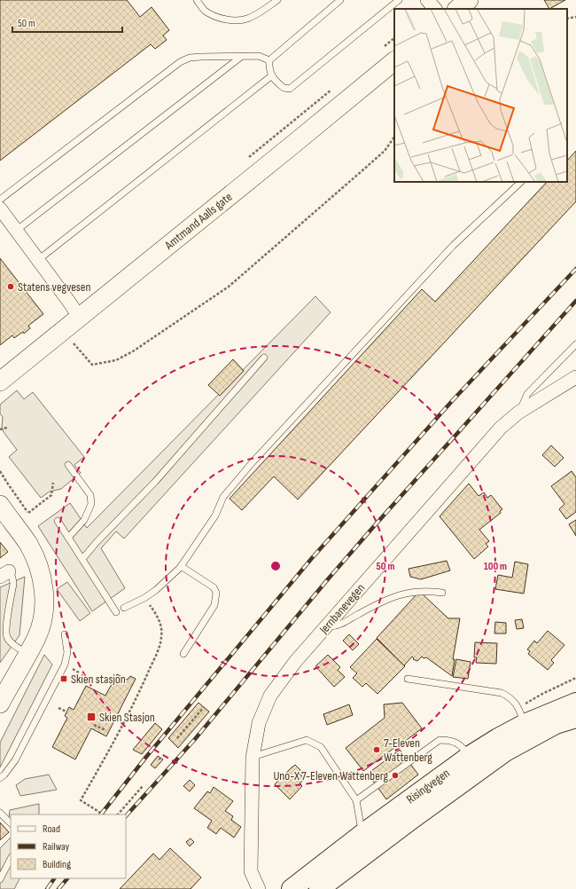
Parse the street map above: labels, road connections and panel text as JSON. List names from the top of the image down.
{
  "streets": {
    "main road": ["Amtmand Aalls gate", "Risingvegen"],
    "street": ["Jernbanevegen"]
  },
  "places": {
    "other": ["Statens vegvesen", "7-Eleven Wattenberg", "Uno-X 7-Eleven Wattenberg"],
    "transit": ["Skien stasjon", "Skien Stasjon"]
  },
  "legend": ["Road", "Railway", "Building"],
  "scale_bar": "50 m",
  "rings": ["50 m", "100 m"]
}
